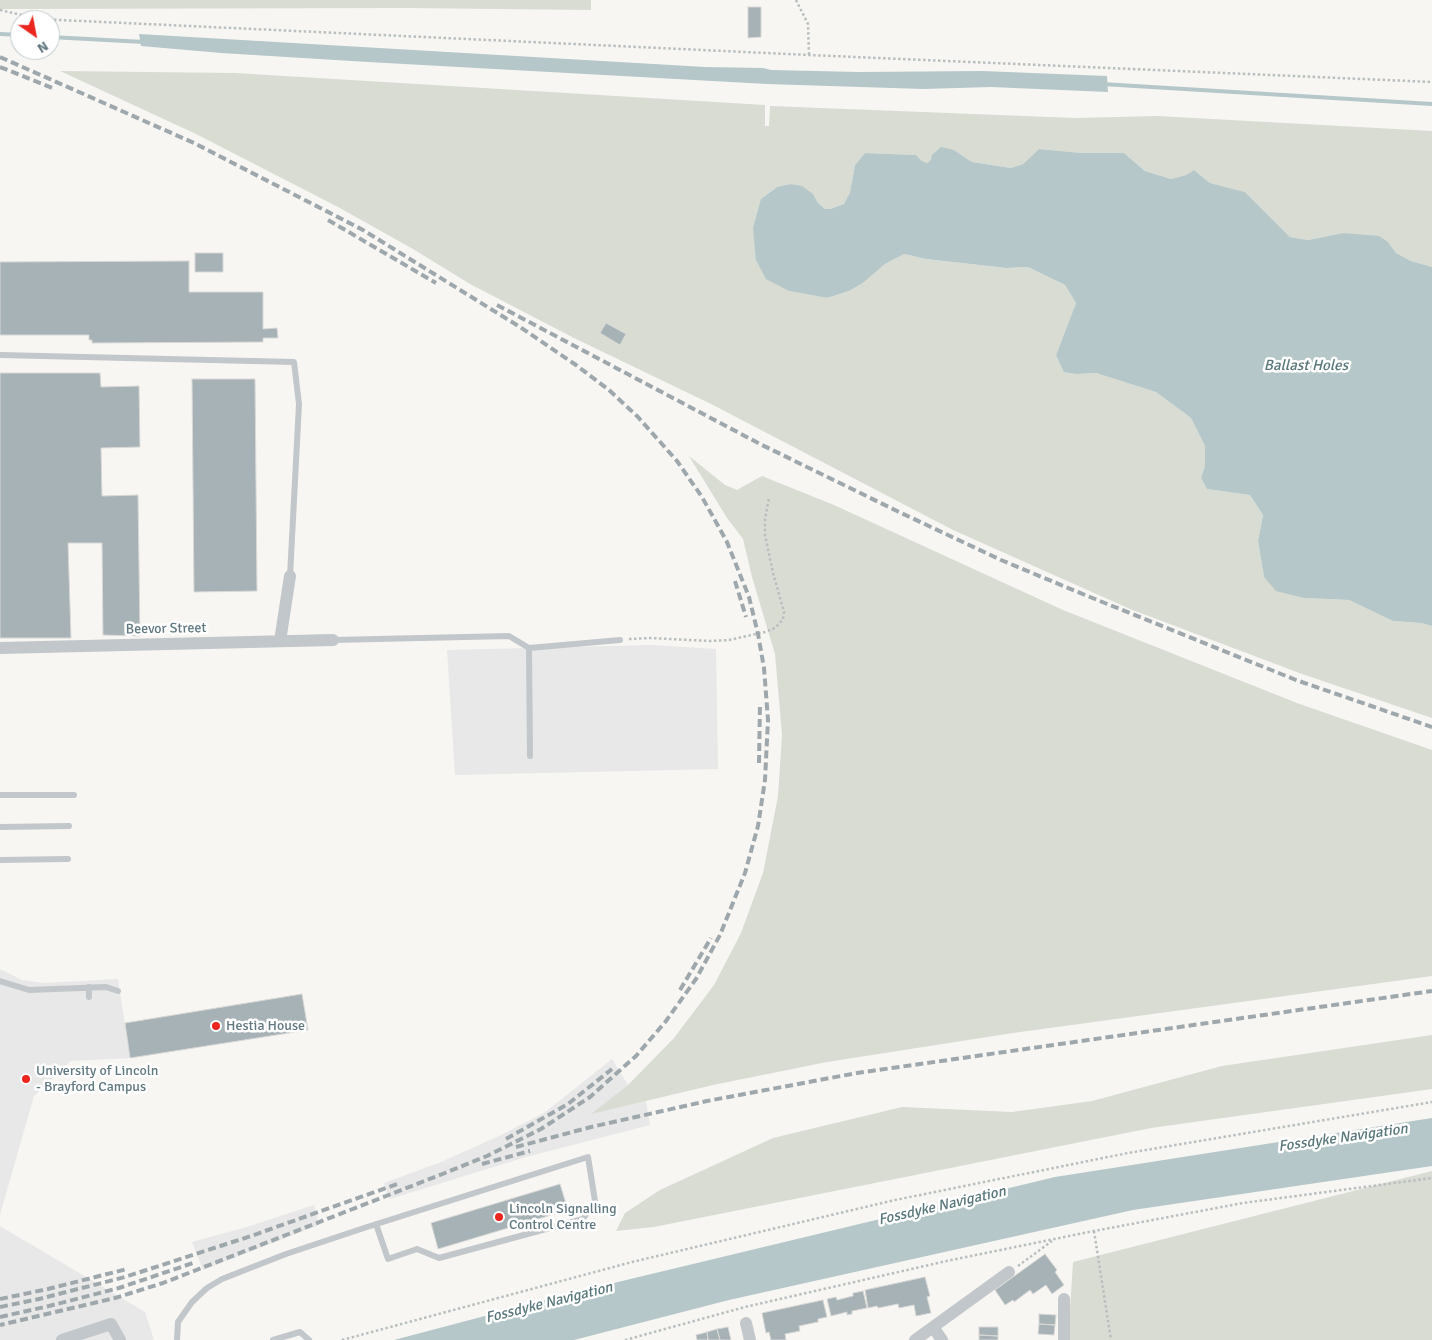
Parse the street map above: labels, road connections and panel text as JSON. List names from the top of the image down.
{
  "streets": {
    "street": ["Beevor Street"]
  },
  "water": ["Ballast Holes", "Fossdyke Navigation"],
  "places": ["Hestia House", "University of Lincoln - Brayford Campus", "Lincoln Signalling Control Centre"],
  "north": "bottom right"
}
